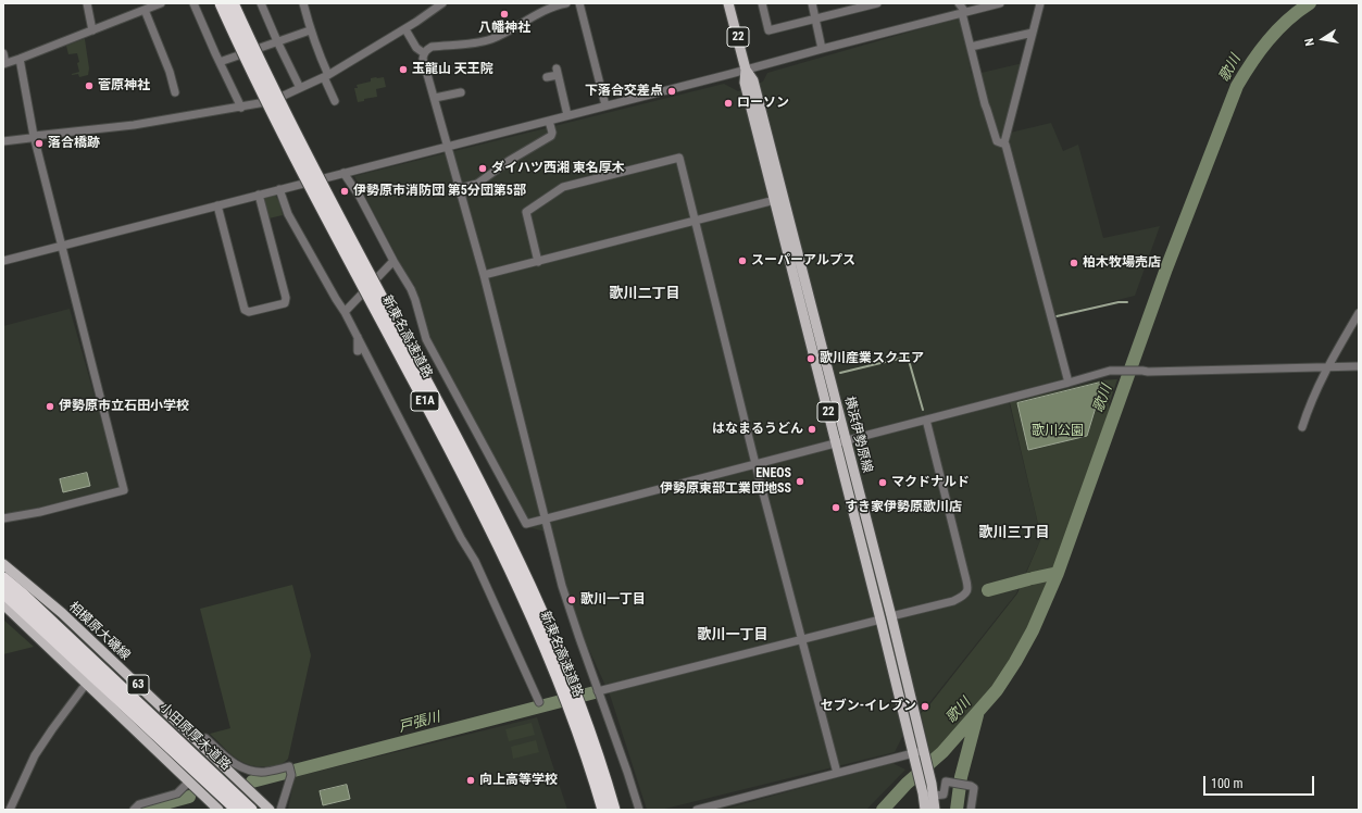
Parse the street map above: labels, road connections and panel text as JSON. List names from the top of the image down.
{
  "streets": {
    "highway": ["新東名高速道路", "E1A", "小田原厚木道路"],
    "main road": [
      "22",
      "横浜伊勢原線",
      "相模原大磯線",
      "63"
    ]
  },
  "districts": ["歌川二丁目", "歌川三丁目", "歌川一丁目"],
  "water": ["歌川", "戸張川"],
  "parks": ["歌川公園"],
  "places": [
    "八幡神社",
    "玉龍山 天王院",
    "菅原神社",
    "下落合交差点",
    "ローソン",
    "落合橋跡",
    "ダイハツ西湘 東名厚木",
    "伊勢原市消防団 第5分団第5部",
    "スーパーアルプス",
    "柏木牧場売店",
    "歌川産業スクエア",
    "伊勢原市立石田小学校",
    "はなまるうどん",
    "ENEOS 伊勢原東部工業団地SS",
    "マクドナルド",
    "すき家伊勢原歌川店",
    "歌川一丁目",
    "セブン-イレブン",
    "向上高等学校"
  ],
  "scale_bar": "100 m",
  "north": "left"
}
